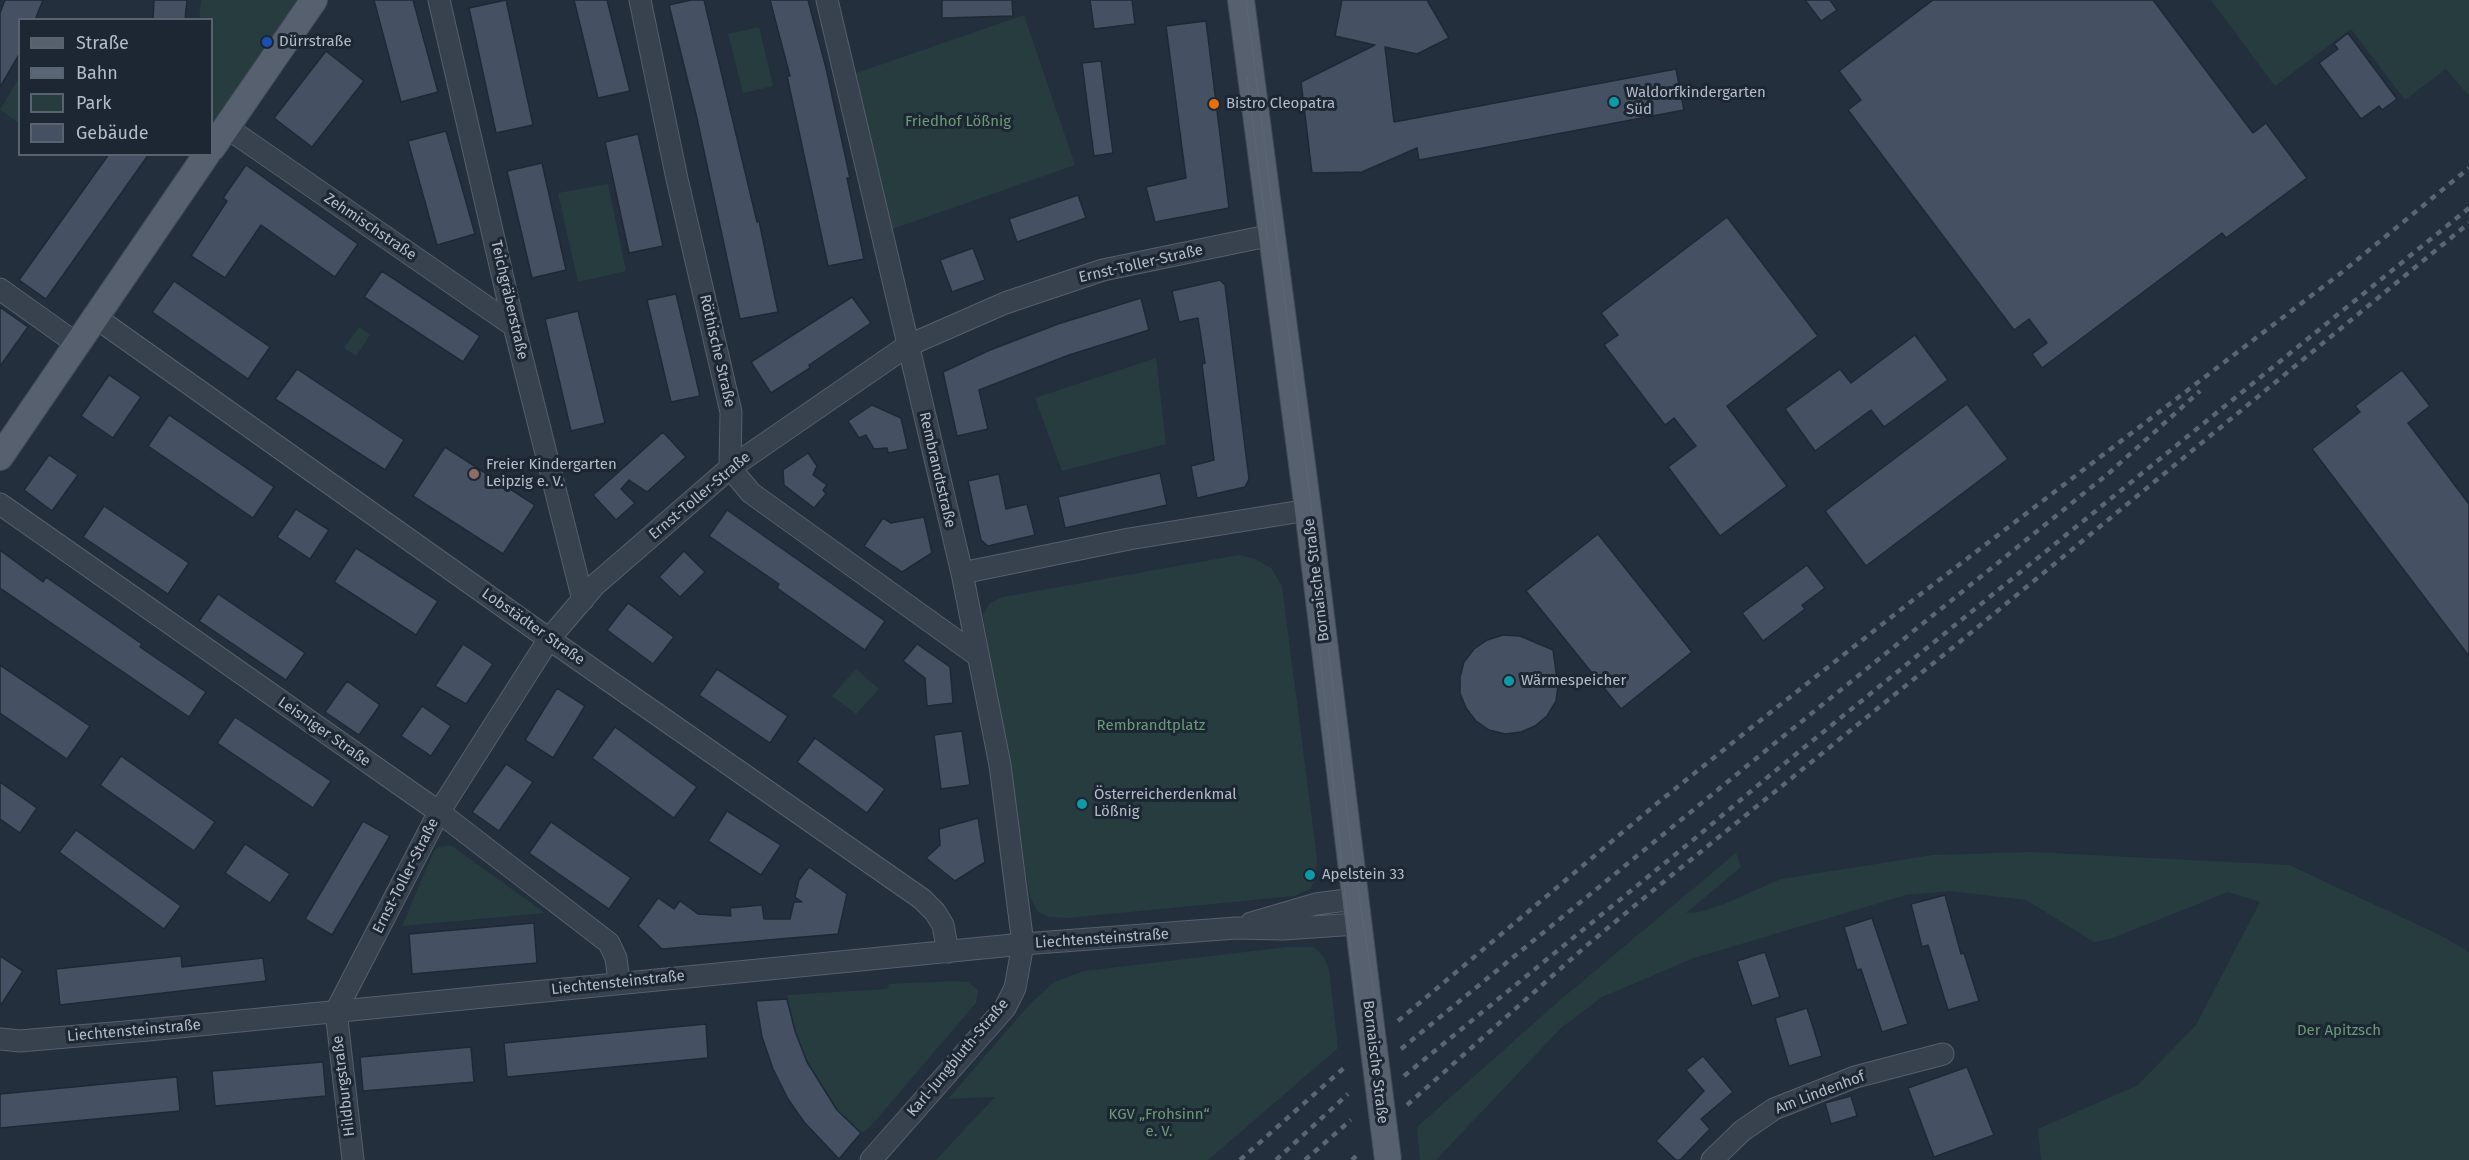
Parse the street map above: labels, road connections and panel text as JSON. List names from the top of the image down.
{
  "streets": {
    "main road": ["Bornaische Straße"],
    "street": [
      "Zehmischstraße",
      "Ernst-Toller-Straße",
      "Teichgräberstraße",
      "Röthische Straße",
      "Rembrandtstraße",
      "Lobstädter Straße",
      "Leisniger Straße",
      "Liechtensteinstraße",
      "Karl-Jungbluth-Straße",
      "Hildburgstraße",
      "Am Lindenhof"
    ]
  },
  "crossings": [
    ["Zehmischstraße", "Teichgräberstraße"],
    ["Ernst-Toller-Straße", "Teichgräberstraße"],
    ["Ernst-Toller-Straße", "Röthische Straße"],
    ["Ernst-Toller-Straße", "Rembrandtstraße"],
    ["Ernst-Toller-Straße", "Bornaische Straße"],
    ["Ernst-Toller-Straße", "Lobstädter Straße"],
    ["Ernst-Toller-Straße", "Leisniger Straße"],
    ["Ernst-Toller-Straße", "Liechtensteinstraße"],
    ["Ernst-Toller-Straße", "Hildburgstraße"],
    ["Rembrandtstraße", "Liechtensteinstraße"],
    ["Rembrandtstraße", "Karl-Jungbluth-Straße"],
    ["Bornaische Straße", "Liechtensteinstraße"],
    ["Lobstädter Straße", "Liechtensteinstraße"],
    ["Leisniger Straße", "Liechtensteinstraße"],
    ["Liechtensteinstraße", "Karl-Jungbluth-Straße"],
    ["Liechtensteinstraße", "Hildburgstraße"]
  ],
  "parks": [
    "Friedhof Lößnig",
    "Rembrandtplatz",
    "Der Apitzsch",
    "KGV „Frohsinn“ e. V."
  ],
  "places": [
    "Dürrstraße",
    "Waldorfkindergarten Süd",
    "Bistro Cleopatra",
    "Freier Kindergarten Leipzig e. V.",
    "Wärmespeicher",
    "Österreicherdenkmal Lößnig",
    "Apelstein 33"
  ],
  "legend": [
    "Straße",
    "Bahn",
    "Park",
    "Gebäude"
  ]
}
